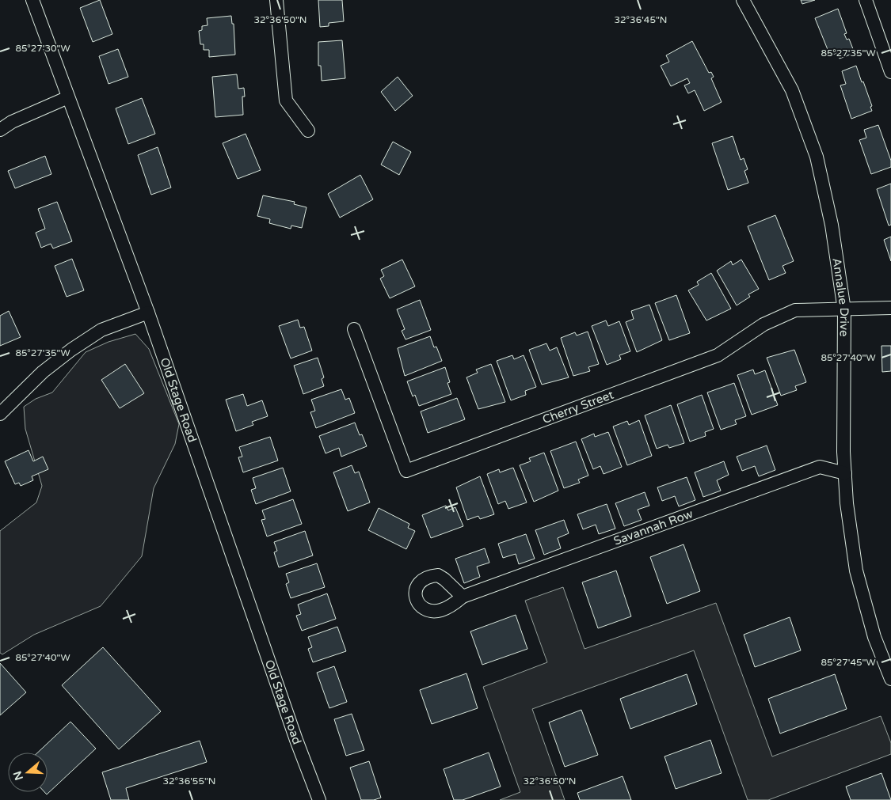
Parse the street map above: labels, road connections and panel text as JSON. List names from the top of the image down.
{
  "streets": {
    "street": [
      "Annalue Drive",
      "Old Stage Road",
      "Cherry Street",
      "Savannah Row"
    ]
  },
  "crossings": [
    ["Annalue Drive", "Cherry Street"],
    ["Annalue Drive", "Savannah Row"]
  ],
  "north": "left",
  "coordinates": [
    "32°36'50\"N",
    "32°36'45\"N",
    "85°27'30\"W",
    "85°27'35\"W",
    "85°27'40\"W",
    "85°27'45\"W",
    "32°36'55\"N"
  ]
}
